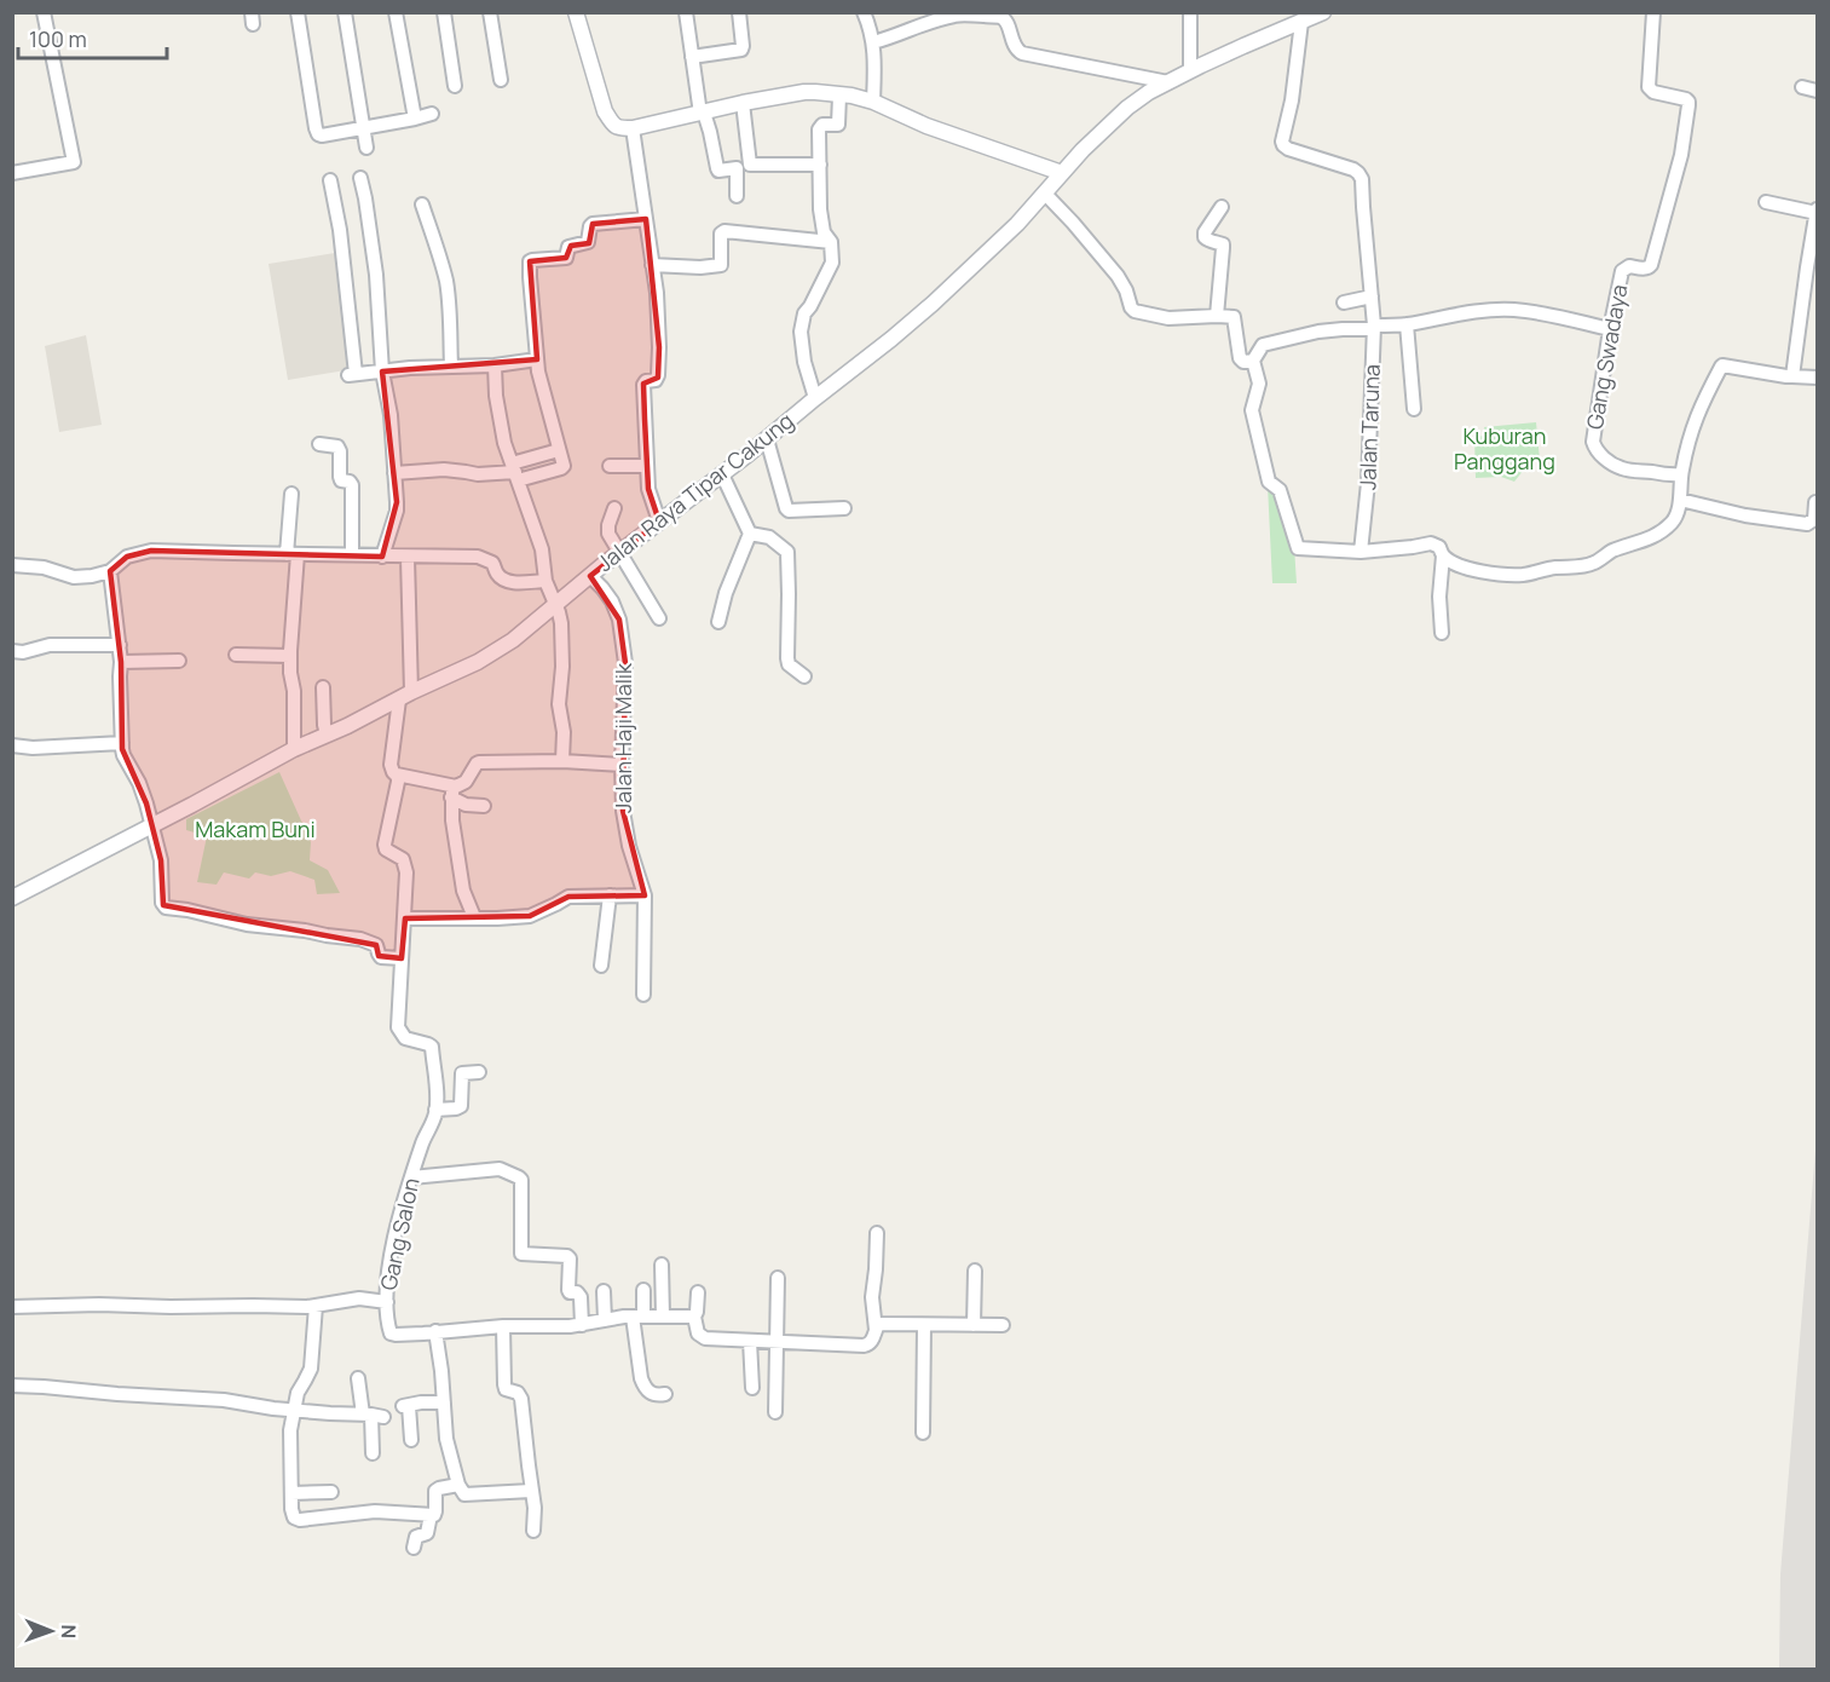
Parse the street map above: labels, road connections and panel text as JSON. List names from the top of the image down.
{
  "streets": {
    "street": [
      "Gang Swadaya",
      "Jalan Taruna",
      "Jalan Raya Tipar Cakung",
      "Jalan Haji Malik",
      "Gang Salon"
    ]
  },
  "crossings": [
    ["Jalan Taruna", "Jalan Raya Tipar Cakung"],
    ["Jalan Raya Tipar Cakung", "Jalan Haji Malik"],
    ["Jalan Raya Tipar Cakung", "Gang Salon"]
  ],
  "parks": ["Kuburan Panggang", "Makam Buni"],
  "scale_bar": "100 m",
  "north": "right"
}
